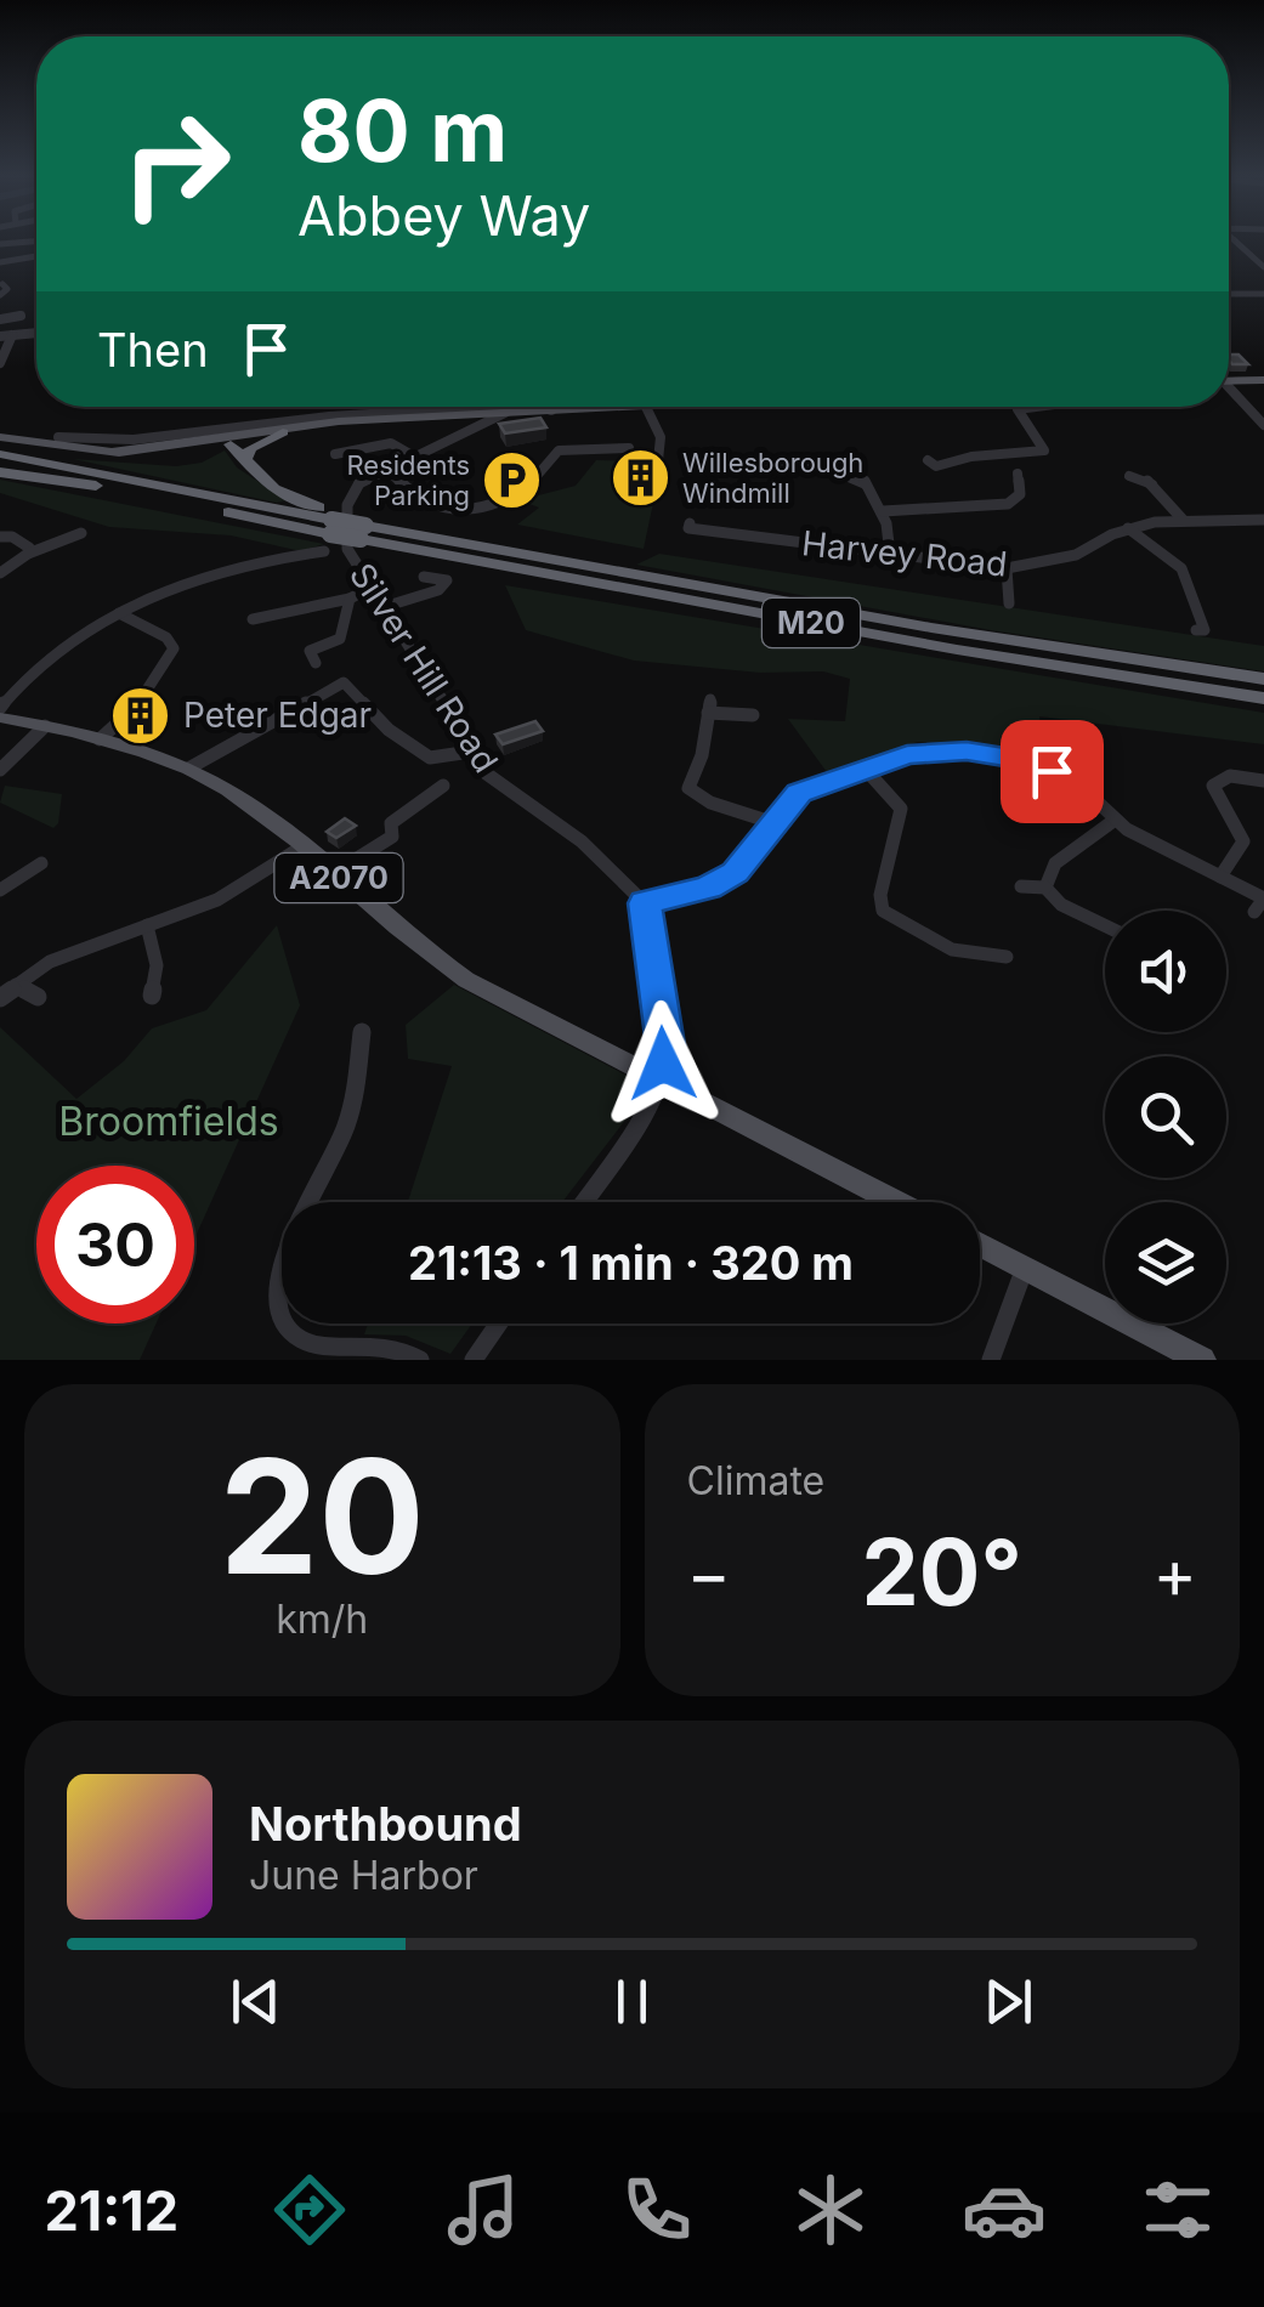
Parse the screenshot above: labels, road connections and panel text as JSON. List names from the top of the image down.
{
  "streets": {
    "highway": ["M20"],
    "main road": ["A2070"],
    "street": ["Harvey Road", "Silver Hill Road"]
  },
  "crossings": [
    ["M20", "Silver Hill Road"]
  ],
  "parks": ["Broomfields"],
  "places": {
    "building": ["Willesborough Windmill", "Peter Edgar"],
    "parking": ["Residents Parking"]
  },
  "page": {
    "turn": ["80 m", "Abbey Way"],
    "then": "Then",
    "limit": "30",
    "trip": "21:13 · 1 min · 320 m",
    "tile": [
      ["20", "km/h"],
      "Climate"
    ],
    "heat": ["−", "20°", "+"],
    "song": ["Northbound", "June Harbor"],
    "tabs": "21:12"
  }
}
